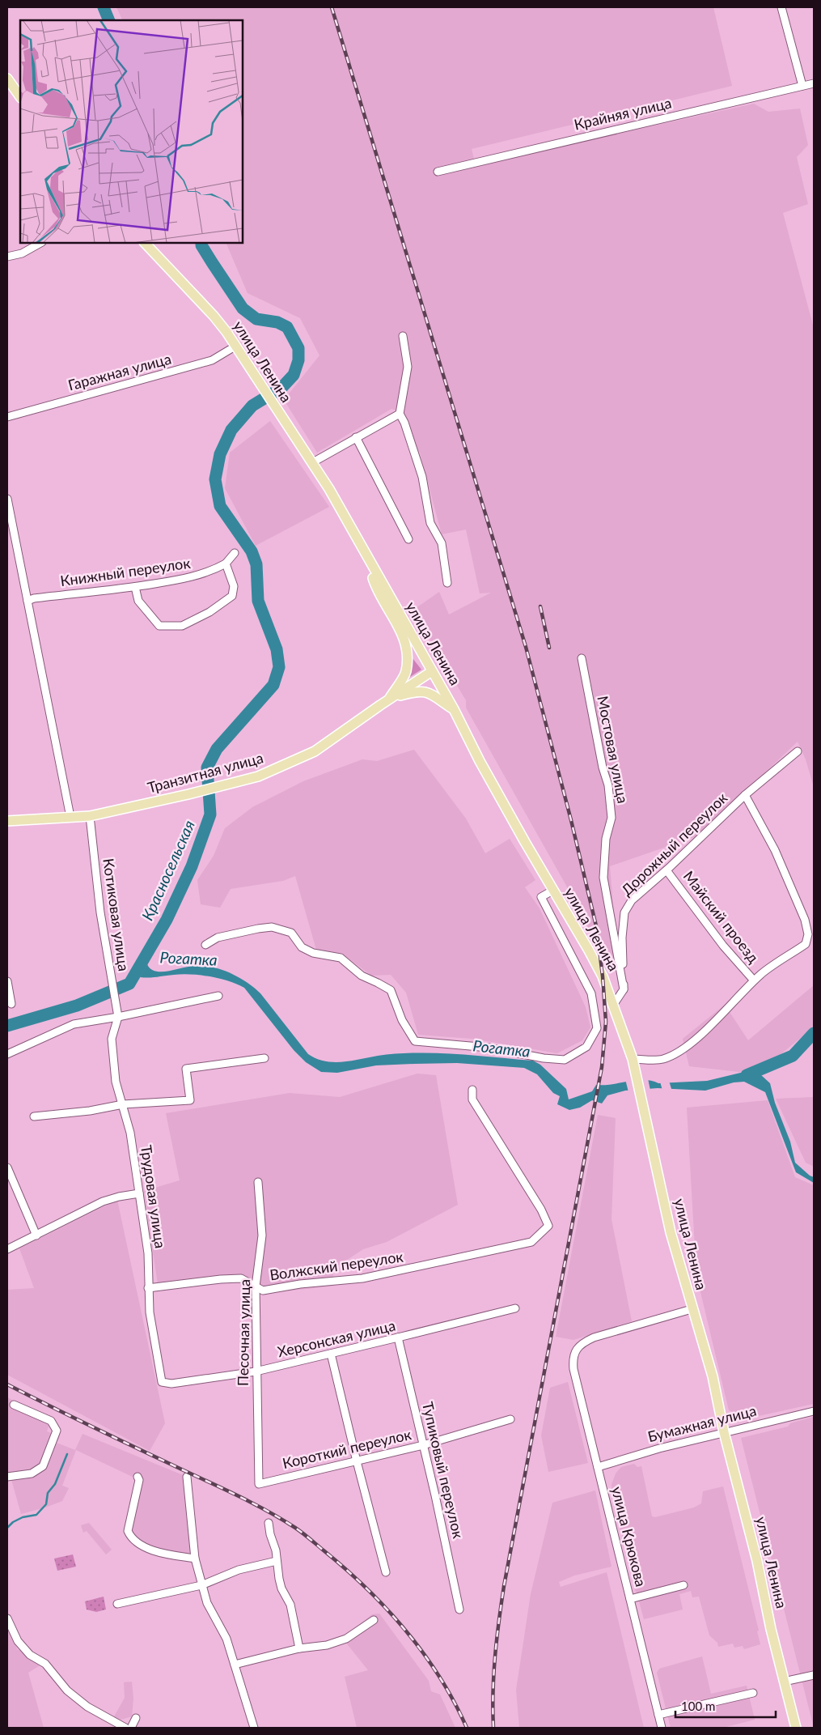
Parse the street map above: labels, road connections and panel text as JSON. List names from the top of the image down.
{
  "streets": {
    "main road": ["улица Ленина", "Транзитная улица"],
    "street": [
      "Крайняя улица",
      "Гаражная улица",
      "Книжный переулок",
      "Мостовая улица",
      "Дорожный переулок",
      "Котиковая улица",
      "Майский проезд",
      "Трудовая улица",
      "Волжский переулок",
      "Песочная улица",
      "Херсонская улица",
      "Бумажная улица",
      "Короткий переулок",
      "Тупиковый переулок",
      "улица Крюкова"
    ]
  },
  "crossings": [
    ["улица Ленина", "Гаражная улица"],
    ["улица Ленина", "Транзитная улица"],
    ["улица Ленина", "Бумажная улица"],
    ["улица Ленина", "улица Крюкова"],
    ["Мостовая улица", "Дорожный переулок"],
    ["Транзитная улица", "Котиковая улица"],
    ["Дорожный переулок", "Майский проезд"],
    ["Котиковая улица", "Трудовая улица"],
    ["Трудовая улица", "Волжский переулок"],
    ["Трудовая улица", "Херсонская улица"],
    ["Волжский переулок", "Песочная улица"],
    ["Песочная улица", "Херсонская улица"],
    ["Песочная улица", "Короткий переулок"],
    ["Херсонская улица", "Тупиковый переулок"],
    ["Бумажная улица", "улица Крюкова"],
    ["Короткий переулок", "Тупиковый переулок"]
  ],
  "water": ["Красносельская", "Рогатка"],
  "scale_bar": "100 m"
}
